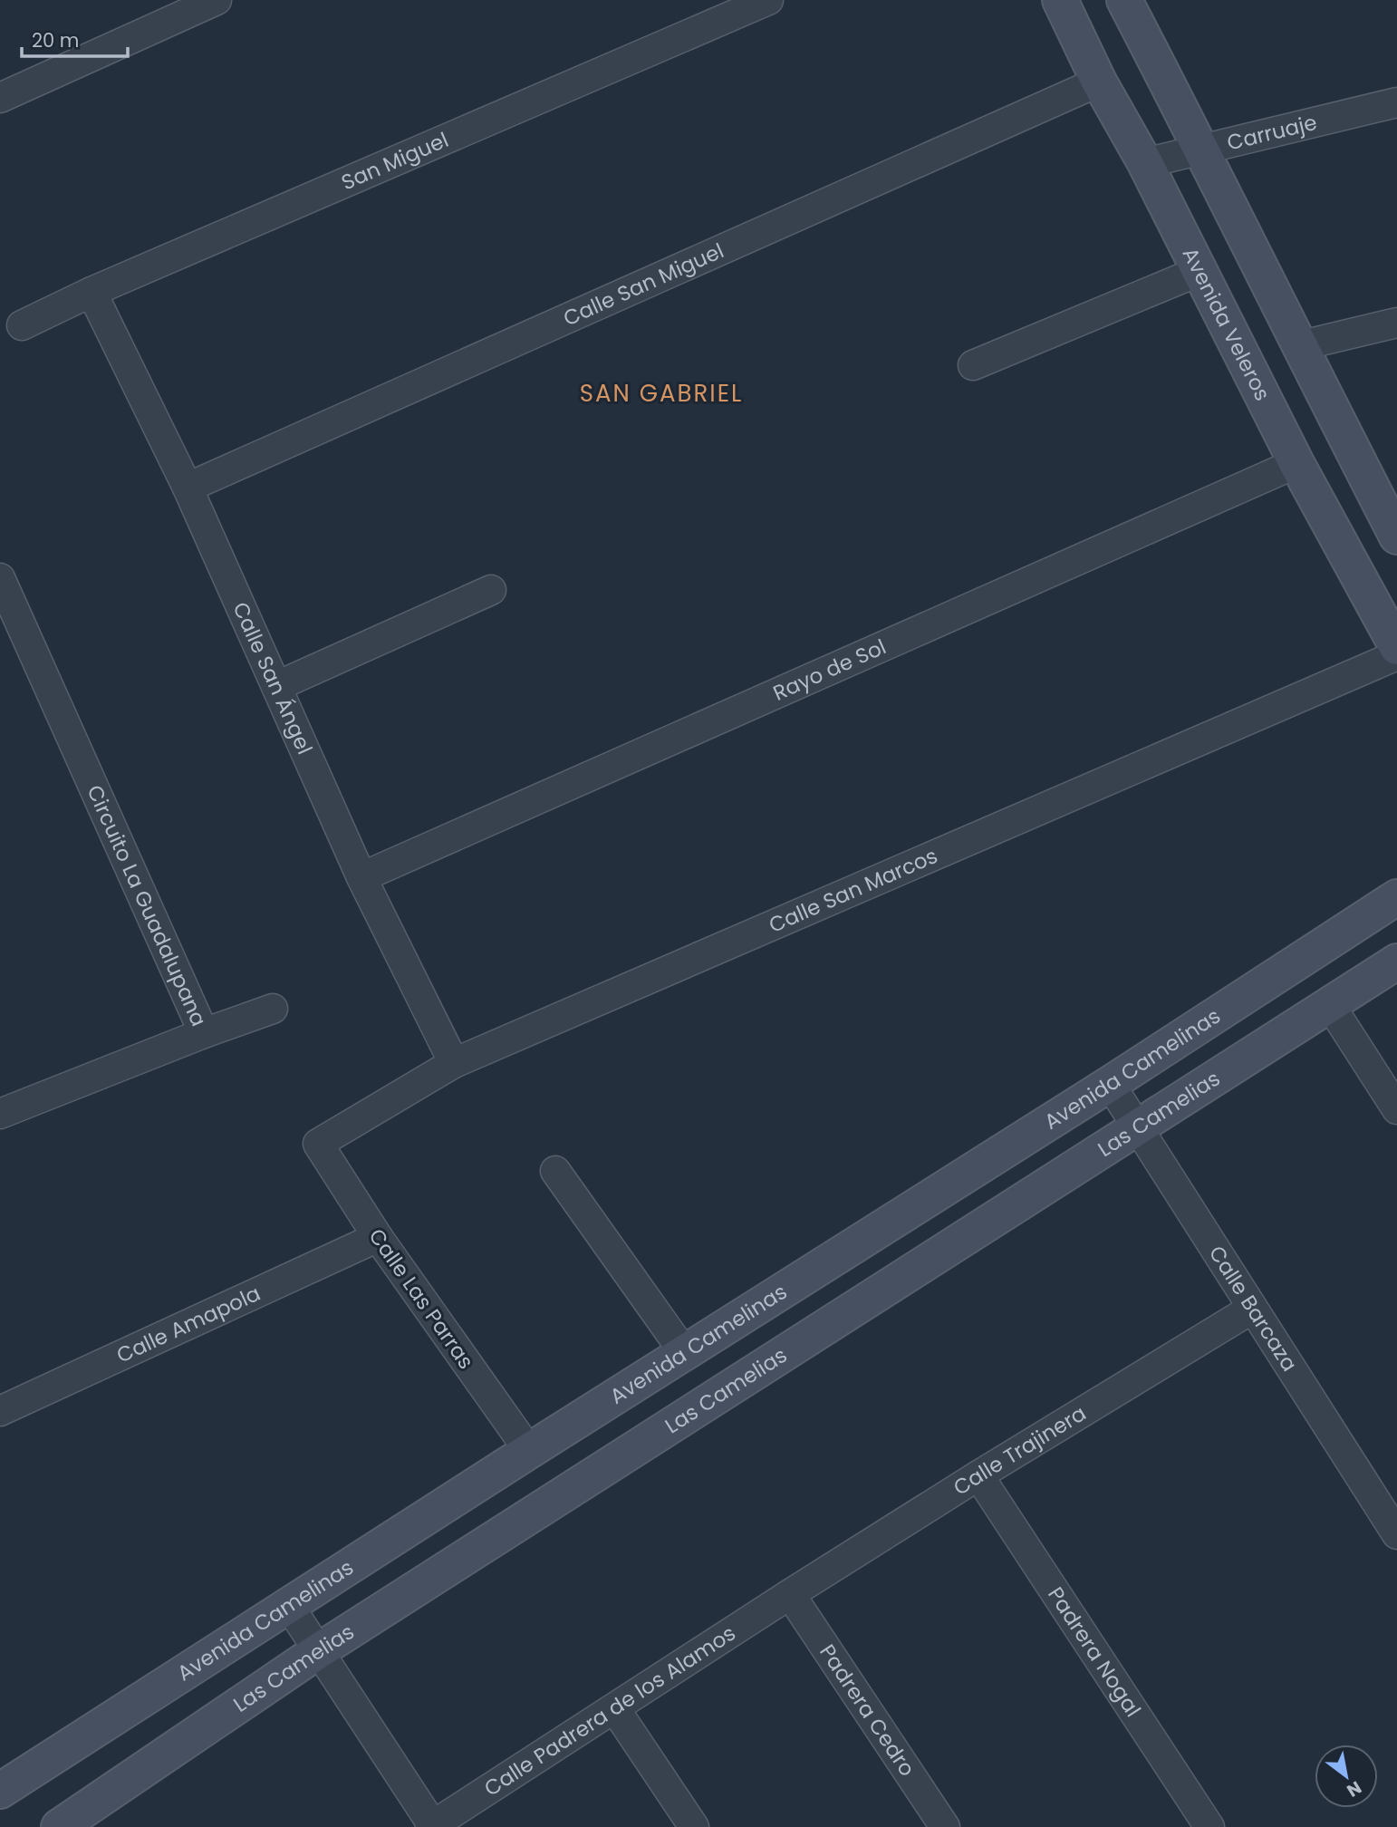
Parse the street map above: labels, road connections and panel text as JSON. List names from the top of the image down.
{
  "streets": {
    "street": [
      "Carruaje",
      "San Miguel",
      "Calle San Miguel",
      "Avenida Veleros",
      "Rayo de Sol",
      "Calle San Ángel",
      "Calle San Marcos",
      "Circuito La Guadalupana",
      "Avenida Camelinas",
      "Las Camelias",
      "Calle Las Parras",
      "Calle Barcaza",
      "Calle Amapola",
      "Calle Trajinera",
      "Padrera Nogal",
      "Calle Padrera de los Alamos",
      "Padrera Cedro"
    ]
  },
  "crossings": [
    ["Carruaje", "Avenida Veleros"],
    ["San Miguel", "Calle San Ángel"],
    ["Calle San Miguel", "Avenida Veleros"],
    ["Calle San Miguel", "Calle San Ángel"],
    ["Avenida Veleros", "Rayo de Sol"],
    ["Rayo de Sol", "Calle San Ángel"],
    ["Calle San Ángel", "Calle San Marcos"],
    ["Calle San Marcos", "Calle Las Parras"],
    ["Avenida Camelinas", "Calle Las Parras"],
    ["Avenida Camelinas", "Calle Barcaza"],
    ["Las Camelias", "Calle Barcaza"],
    ["Calle Las Parras", "Calle Amapola"],
    ["Calle Barcaza", "Calle Trajinera"],
    ["Calle Trajinera", "Padrera Nogal"],
    ["Calle Trajinera", "Calle Padrera de los Alamos"],
    ["Calle Trajinera", "Padrera Cedro"],
    ["Calle Padrera de los Alamos", "Padrera Cedro"]
  ],
  "districts": ["SAN GABRIEL"],
  "scale_bar": "20 m",
  "north": "bottom right"
}
